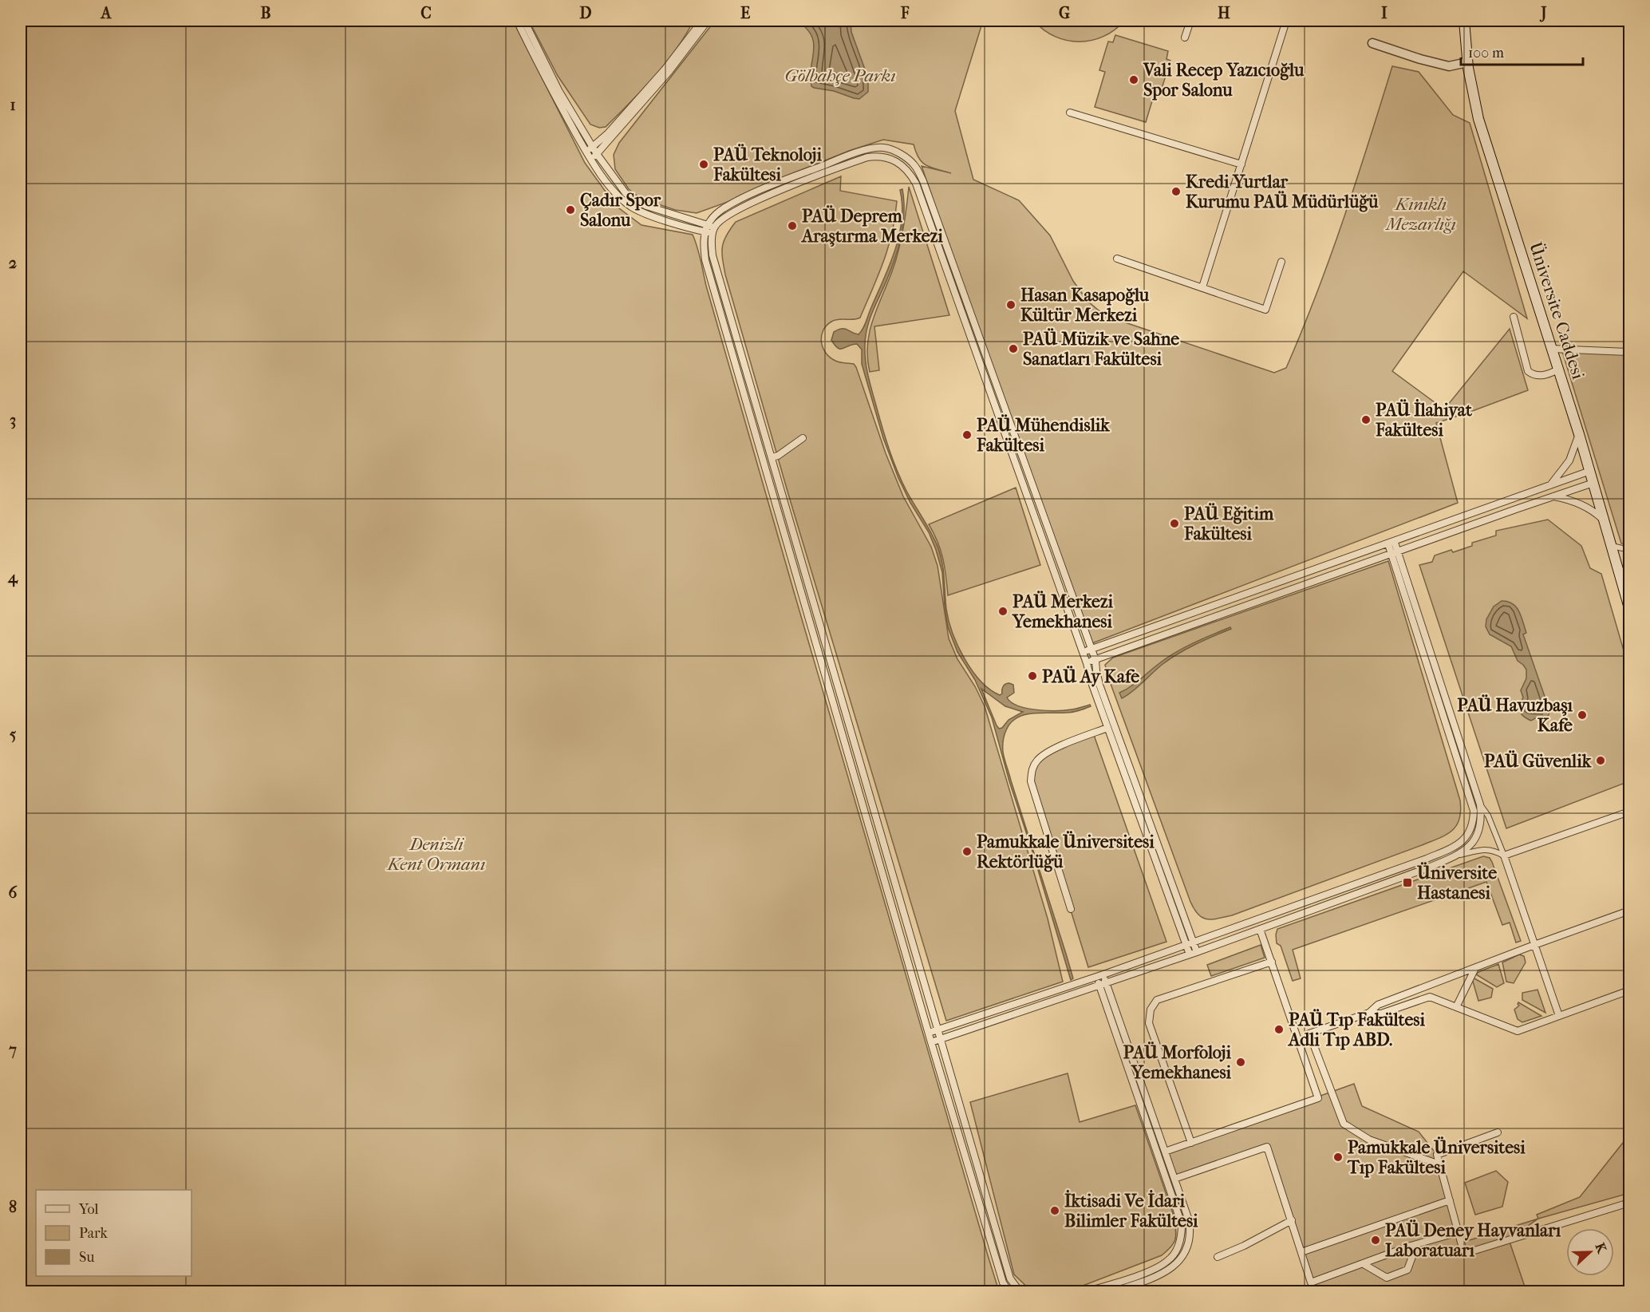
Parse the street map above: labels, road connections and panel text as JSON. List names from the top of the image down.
{
  "streets": {
    "main road": ["Üniversite Caddesi"]
  },
  "parks": ["Gölbahçe Parkı", "Kınıklı Mezarlığı", "Denizli Kent Ormanı"],
  "places": {
    "other": [
      "Vali Recep Yazıcıoğlu Spor Salonu",
      "PAÜ Teknoloji Fakültesi",
      "Kredi Yurtlar Kurumu PAÜ Müdürlüğü",
      "Çadır Spor Salonu",
      "PAÜ Deprem Araştırma Merkezi",
      "Hasan Kasapoğlu Kültür Merkezi",
      "PAÜ Müzik ve Sahne Sanatları Fakültesi",
      "PAÜ İlahiyat Fakültesi",
      "PAÜ Mühendislik Fakültesi",
      "PAÜ Eğitim Fakültesi",
      "PAÜ Merkezi Yemekhanesi",
      "PAÜ Ay Kafe",
      "PAÜ Havuzbaşı Kafe",
      "PAÜ Güvenlik",
      "Pamukkale Üniversitesi Rektörlüğü",
      "PAÜ Tıp Fakültesi Adli Tıp ABD.",
      "PAÜ Morfoloji Yemekhanesi",
      "Pamukkale Üniversitesi Tıp Fakültesi",
      "İktisadi Ve İdari Bilimler Fakültesi",
      "PAÜ Deney Hayvanları Laboratuarı"
    ],
    "transit": ["Üniversite Hastanesi"]
  },
  "legend": ["Yol", "Park", "Su"],
  "scale_bar": "100 m",
  "north": "right",
  "grid": {
    "columns": [
      "A",
      "B",
      "C",
      "D",
      "E",
      "F",
      "G",
      "H",
      "I",
      "J"
    ],
    "rows": [
      "1",
      "2",
      "3",
      "4",
      "5",
      "6",
      "7",
      "8"
    ]
  }
}
